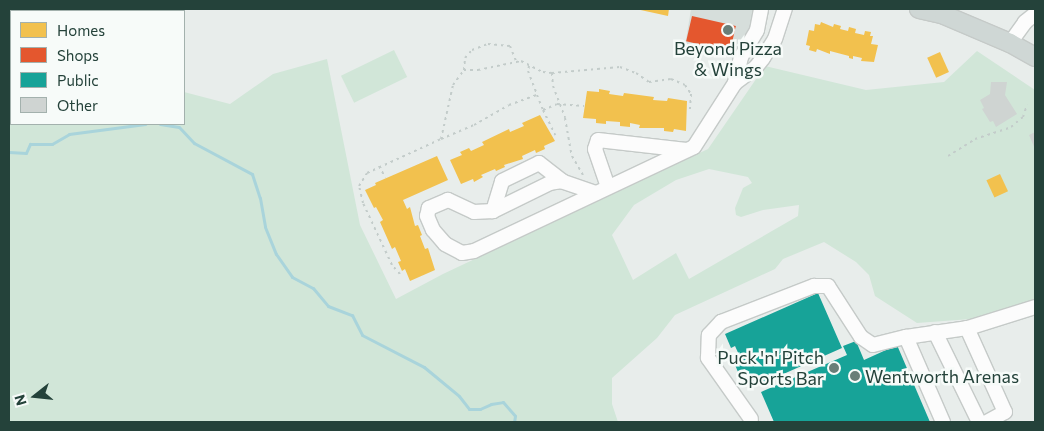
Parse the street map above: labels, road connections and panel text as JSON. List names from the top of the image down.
{
  "places": ["Beyond Pizza & Wings", "Puck 'n' Pitch Sports Bar", "Wentworth Arenas"],
  "legend": [
    "Homes",
    "Shops",
    "Public",
    "Other"
  ],
  "north": "left"
}
